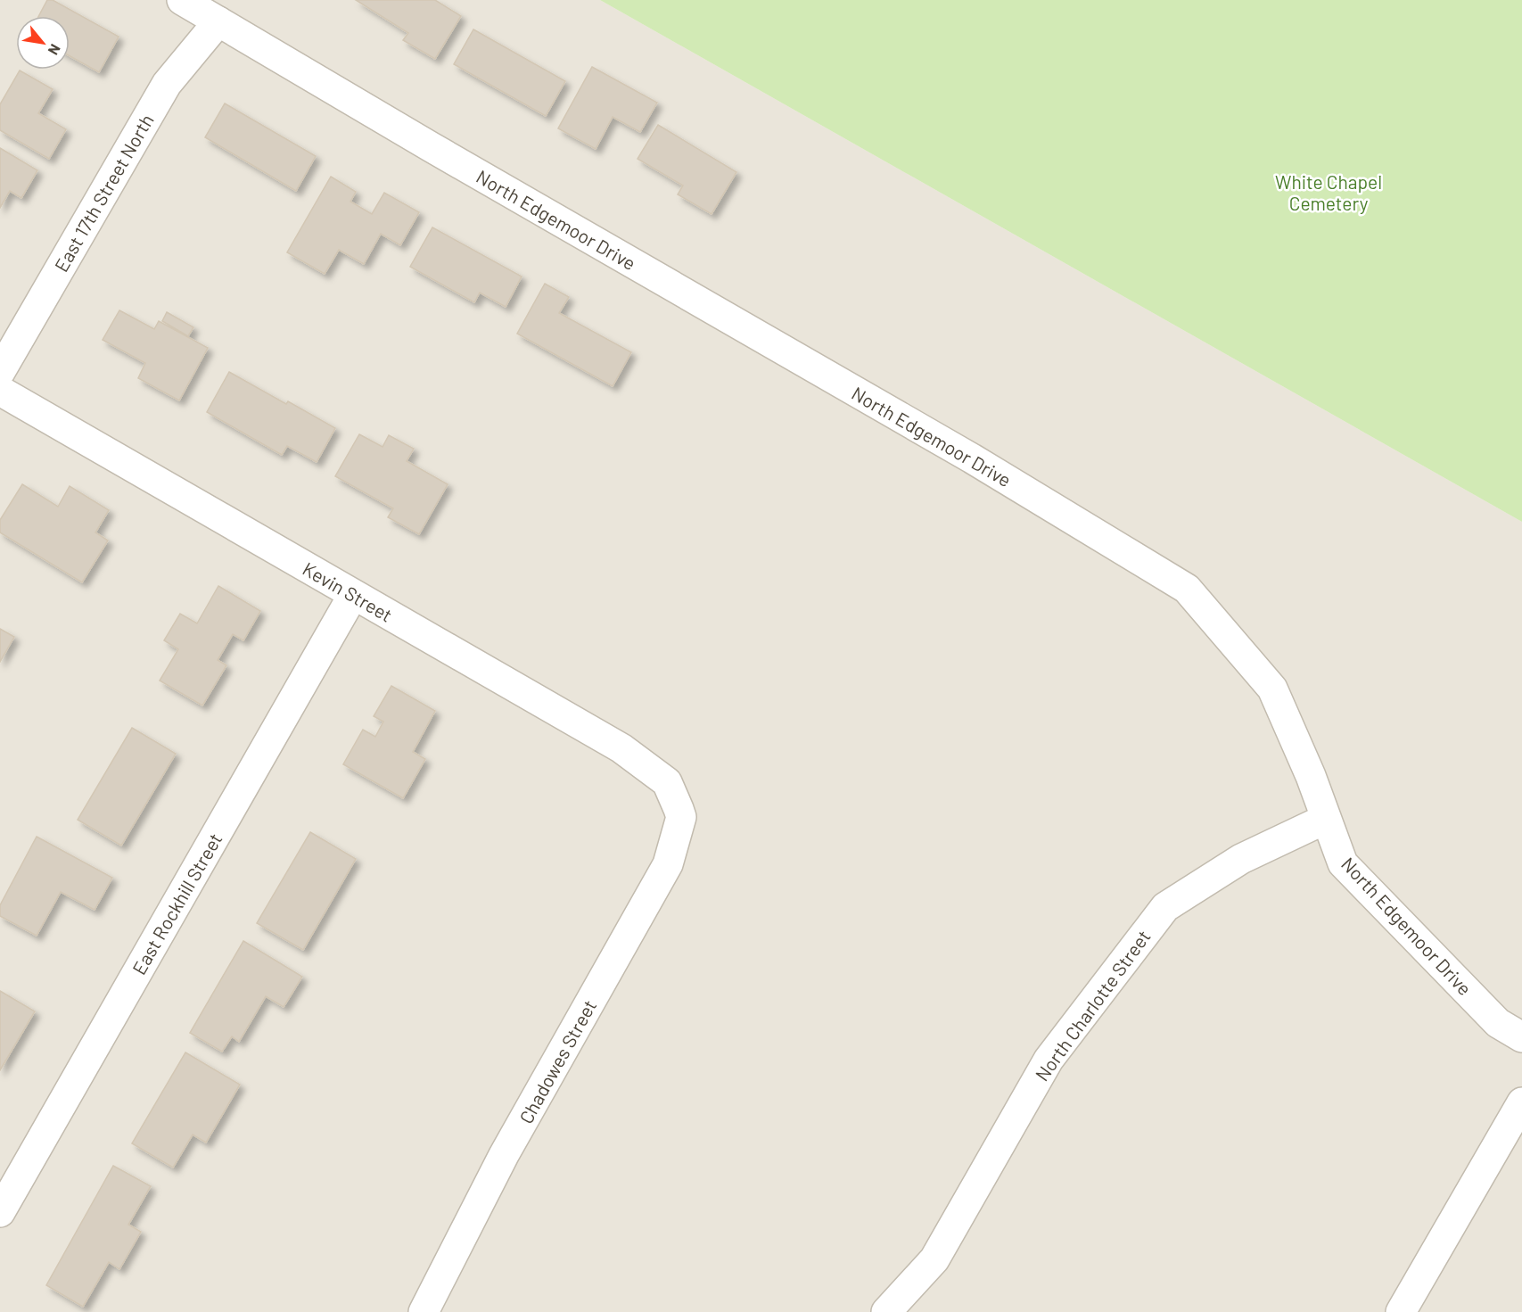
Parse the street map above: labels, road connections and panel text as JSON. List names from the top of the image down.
{
  "streets": {
    "street": [
      "East 17th Street North",
      "North Edgemoor Drive",
      "Kevin Street",
      "East Rockhill Street",
      "North Charlotte Street",
      "Chadowes Street"
    ]
  },
  "crossings": [
    ["East 17th Street North", "North Edgemoor Drive"],
    ["North Edgemoor Drive", "North Charlotte Street"],
    ["Kevin Street", "East Rockhill Street"],
    ["Kevin Street", "Chadowes Street"]
  ],
  "parks": ["White Chapel Cemetery"],
  "north": "bottom right"
}
